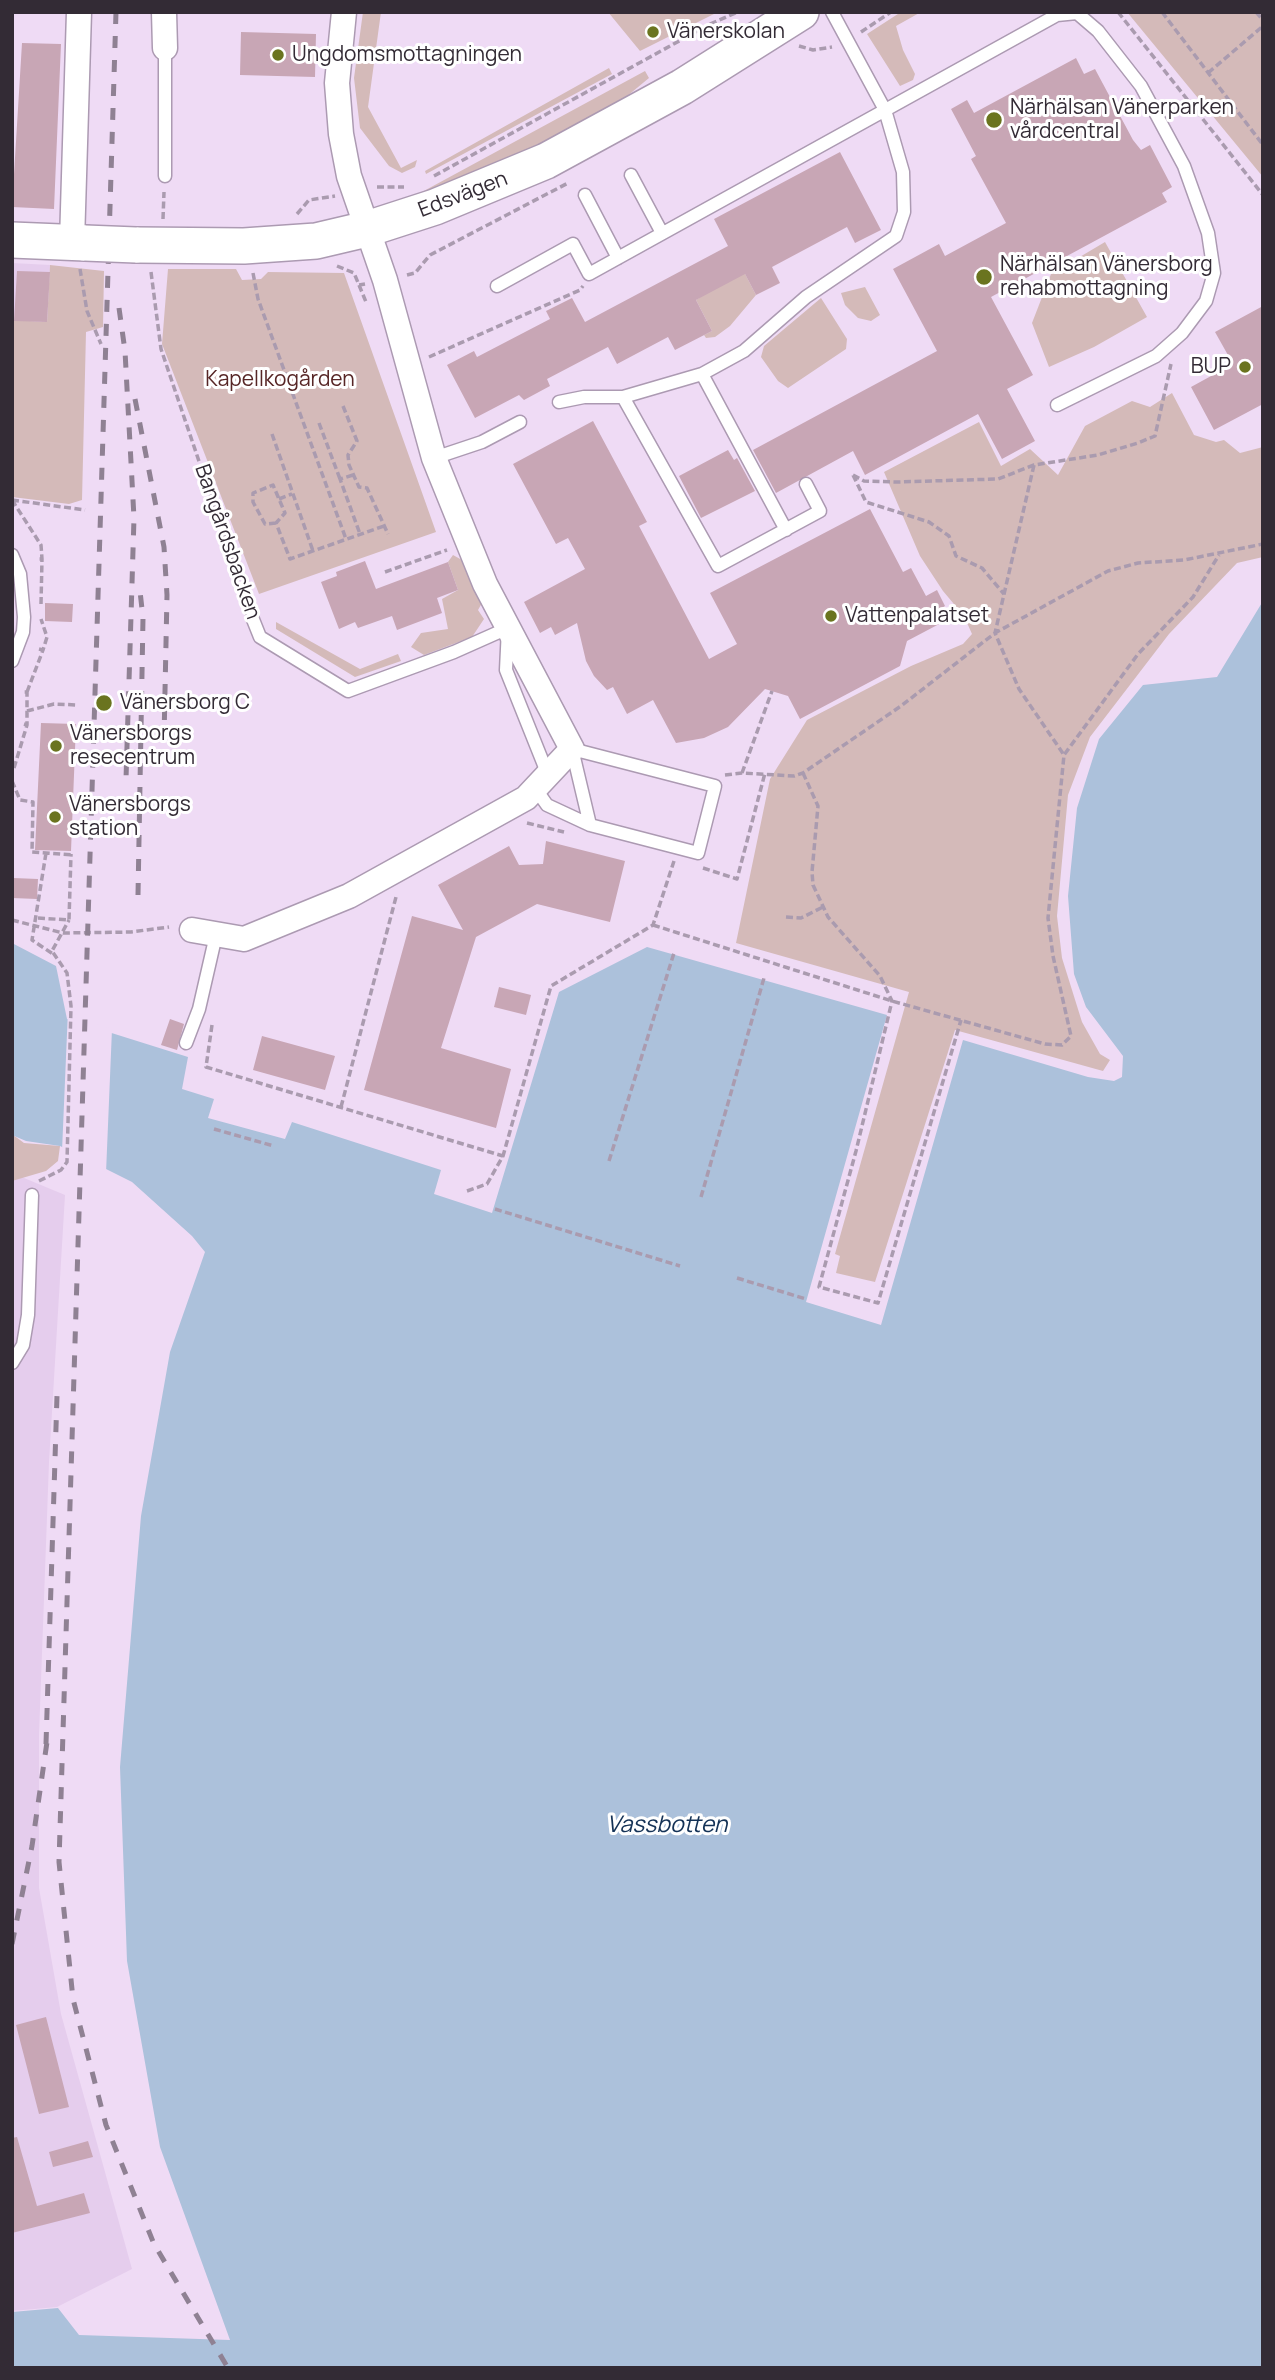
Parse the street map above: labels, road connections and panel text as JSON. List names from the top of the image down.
{
  "streets": {
    "main road": ["Edsvägen"],
    "lane": ["Bangårdsbacken"]
  },
  "crossings": [
    ["Edsvägen", "Bangårdsbacken"]
  ],
  "water": ["Vassbotten"],
  "parks": ["Kapellkogården"],
  "places": [
    "Vänerskolan",
    "Ungdomsmottagningen",
    "Närhälsan Vänerparken vårdcentral",
    "Närhälsan Vänersborg rehabmottagning",
    "BUP",
    "Vattenpalatset",
    "Vänersborg C",
    "Vänersborgs resecentrum",
    "Vänersborgs station"
  ]
}
